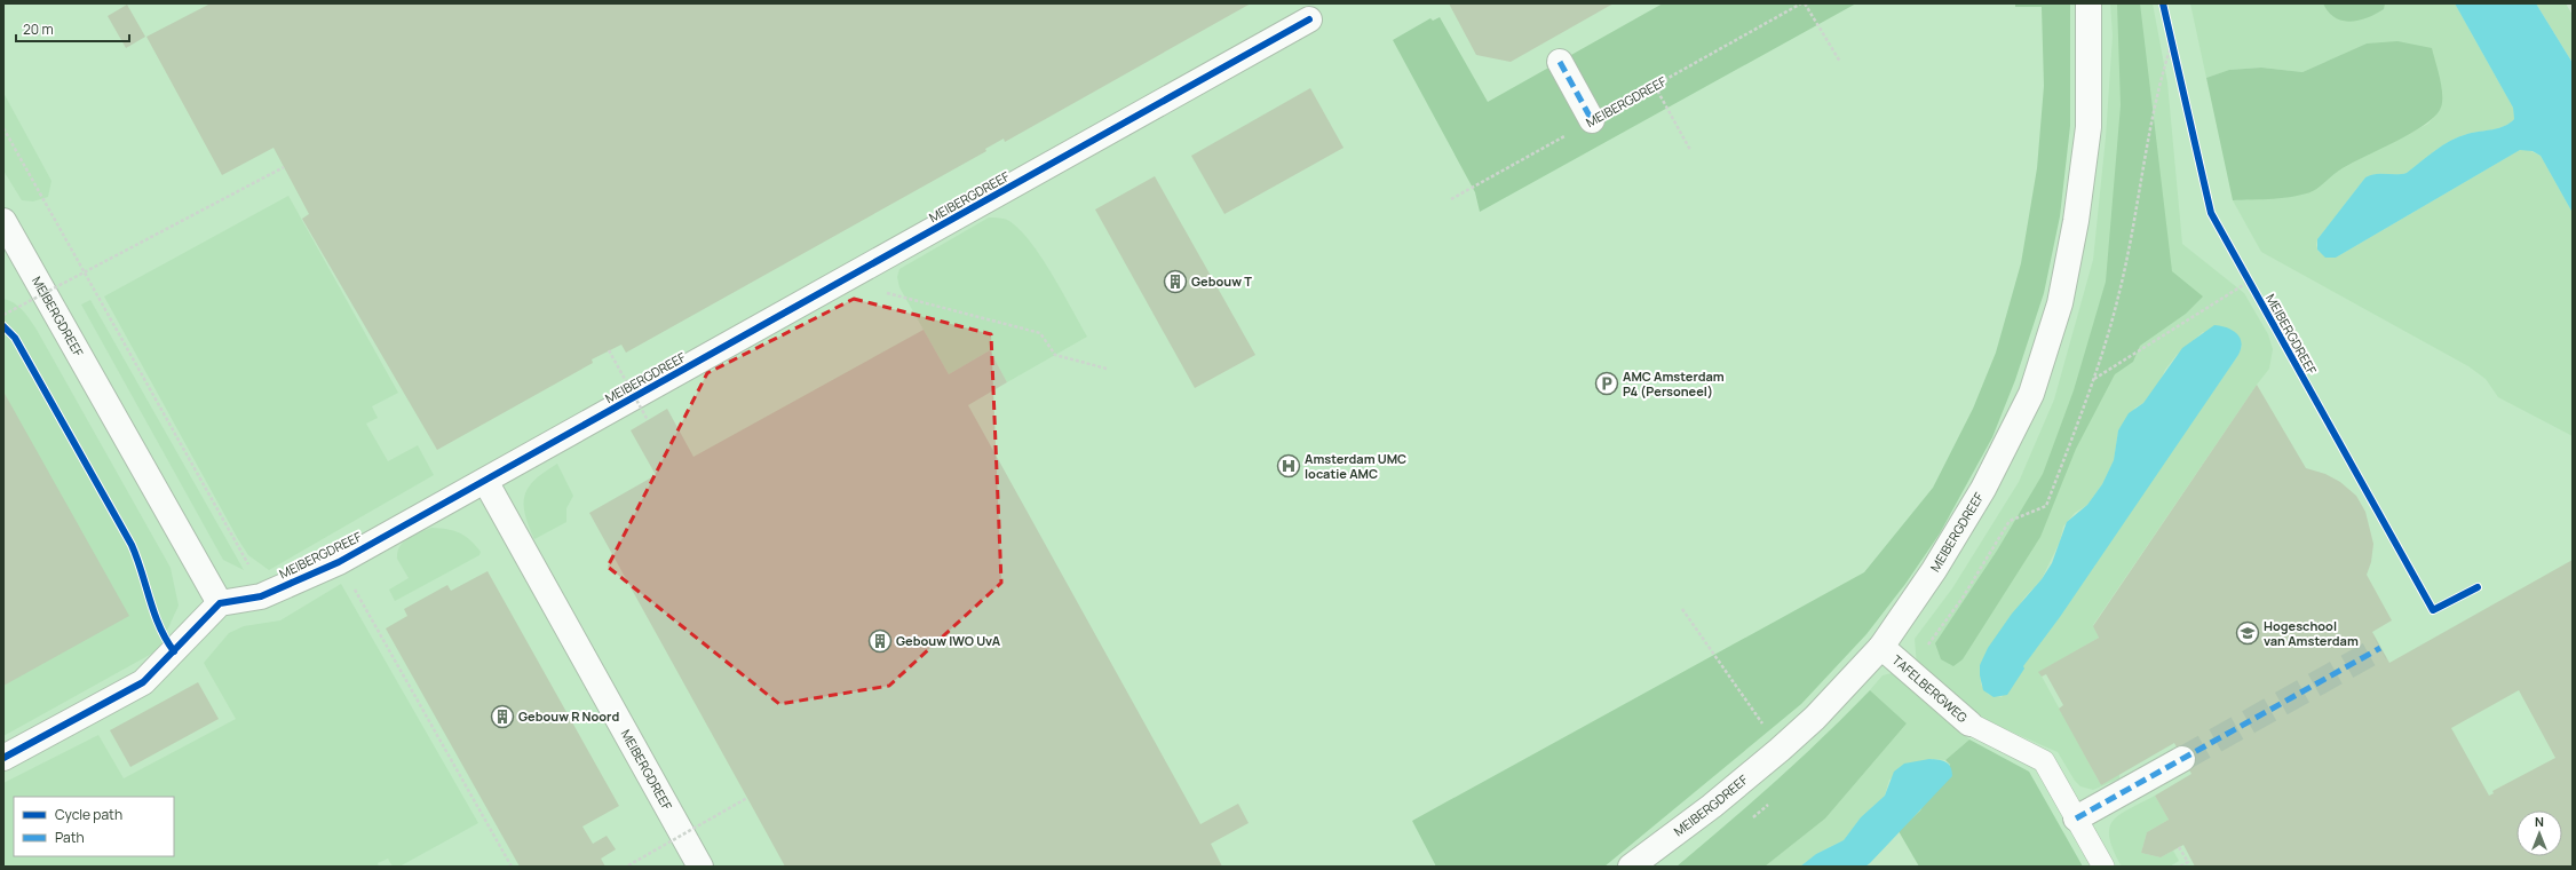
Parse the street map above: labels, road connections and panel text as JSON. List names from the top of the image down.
{
  "streets": {
    "street": ["MEIBERGDREEF", "TAFELBERGWEG"]
  },
  "crossings": [
    ["MEIBERGDREEF", "TAFELBERGWEG"]
  ],
  "places": {
    "building": ["Gebouw T", "Gebouw IWO UvA", "Gebouw R Noord"],
    "parking": ["AMC Amsterdam P4 (Personeel)"],
    "hospital": ["Amsterdam UMC locatie AMC"],
    "school or university": ["Hogeschool van Amsterdam"]
  },
  "legend": ["Cycle path", "Path"],
  "scale_bar": "20 m",
  "north": "top"
}
